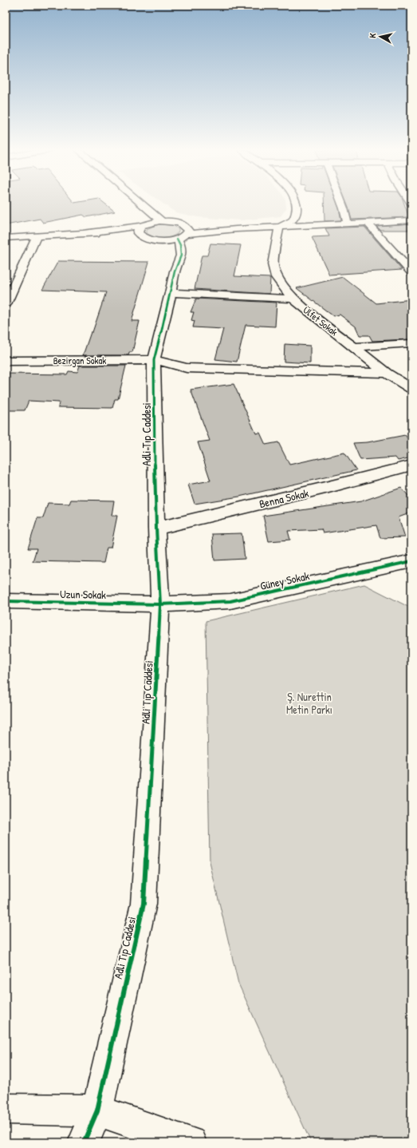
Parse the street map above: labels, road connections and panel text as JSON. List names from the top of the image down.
{
  "streets": {
    "street": [
      "Ülfet Sokak",
      "Bezirgan Sokak",
      "Adli Tıp Caddesi",
      "Benna Sokak",
      "Güney Sokak",
      "Uzun Sokak"
    ]
  },
  "crossings": [
    ["Ülfet Sokak", "Bezirgan Sokak"],
    ["Bezirgan Sokak", "Adli Tıp Caddesi"],
    ["Adli Tıp Caddesi", "Benna Sokak"],
    ["Adli Tıp Caddesi", "Güney Sokak"],
    ["Adli Tıp Caddesi", "Uzun Sokak"],
    ["Güney Sokak", "Uzun Sokak"]
  ],
  "parks": ["Ş. Nurettin Metin Parkı"],
  "north": "left"
}
